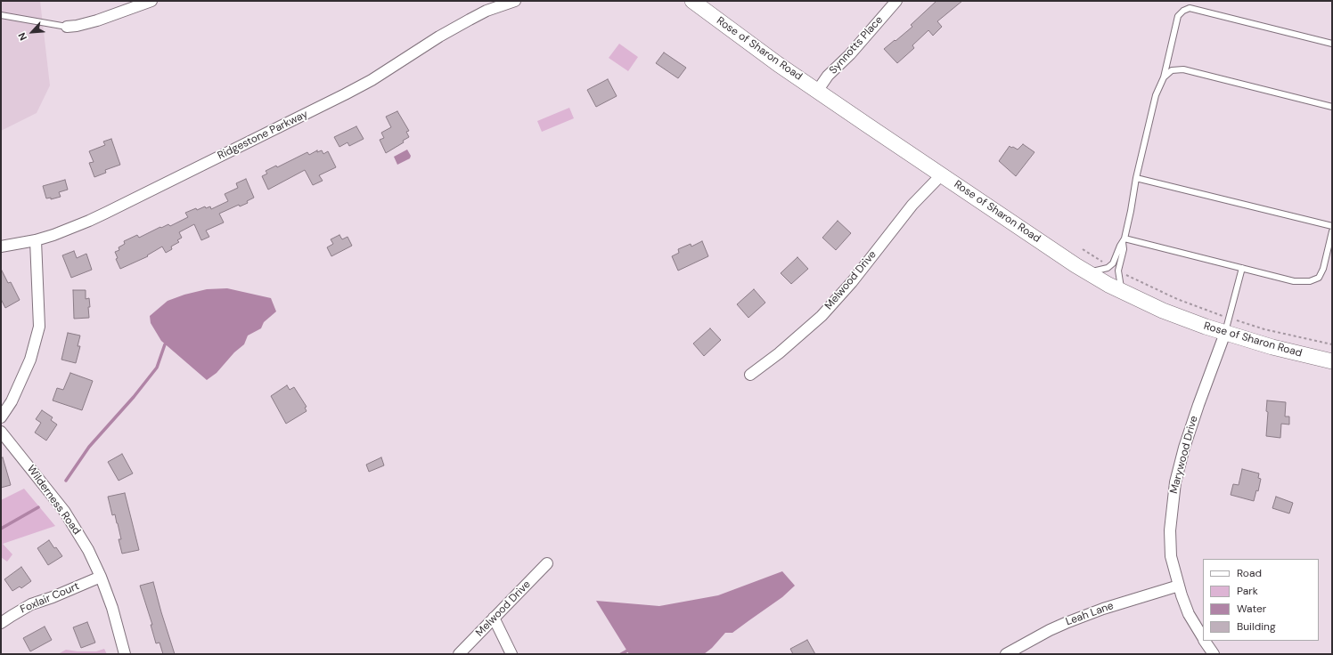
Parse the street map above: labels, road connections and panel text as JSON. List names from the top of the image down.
{
  "streets": {
    "street": [
      "Synnotts Place",
      "Rose of Sharon Road",
      "Ridgestone Parkway",
      "Melwood Drive",
      "Marywood Drive",
      "Wilderness Road",
      "Foxlair Court",
      "Leah Lane"
    ]
  },
  "crossings": [
    ["Synnotts Place", "Rose of Sharon Road"],
    ["Rose of Sharon Road", "Melwood Drive"],
    ["Rose of Sharon Road", "Marywood Drive"],
    ["Marywood Drive", "Leah Lane"],
    ["Wilderness Road", "Foxlair Court"]
  ],
  "legend": [
    "Road",
    "Park",
    "Water",
    "Building"
  ],
  "north": "bottom left"
}
